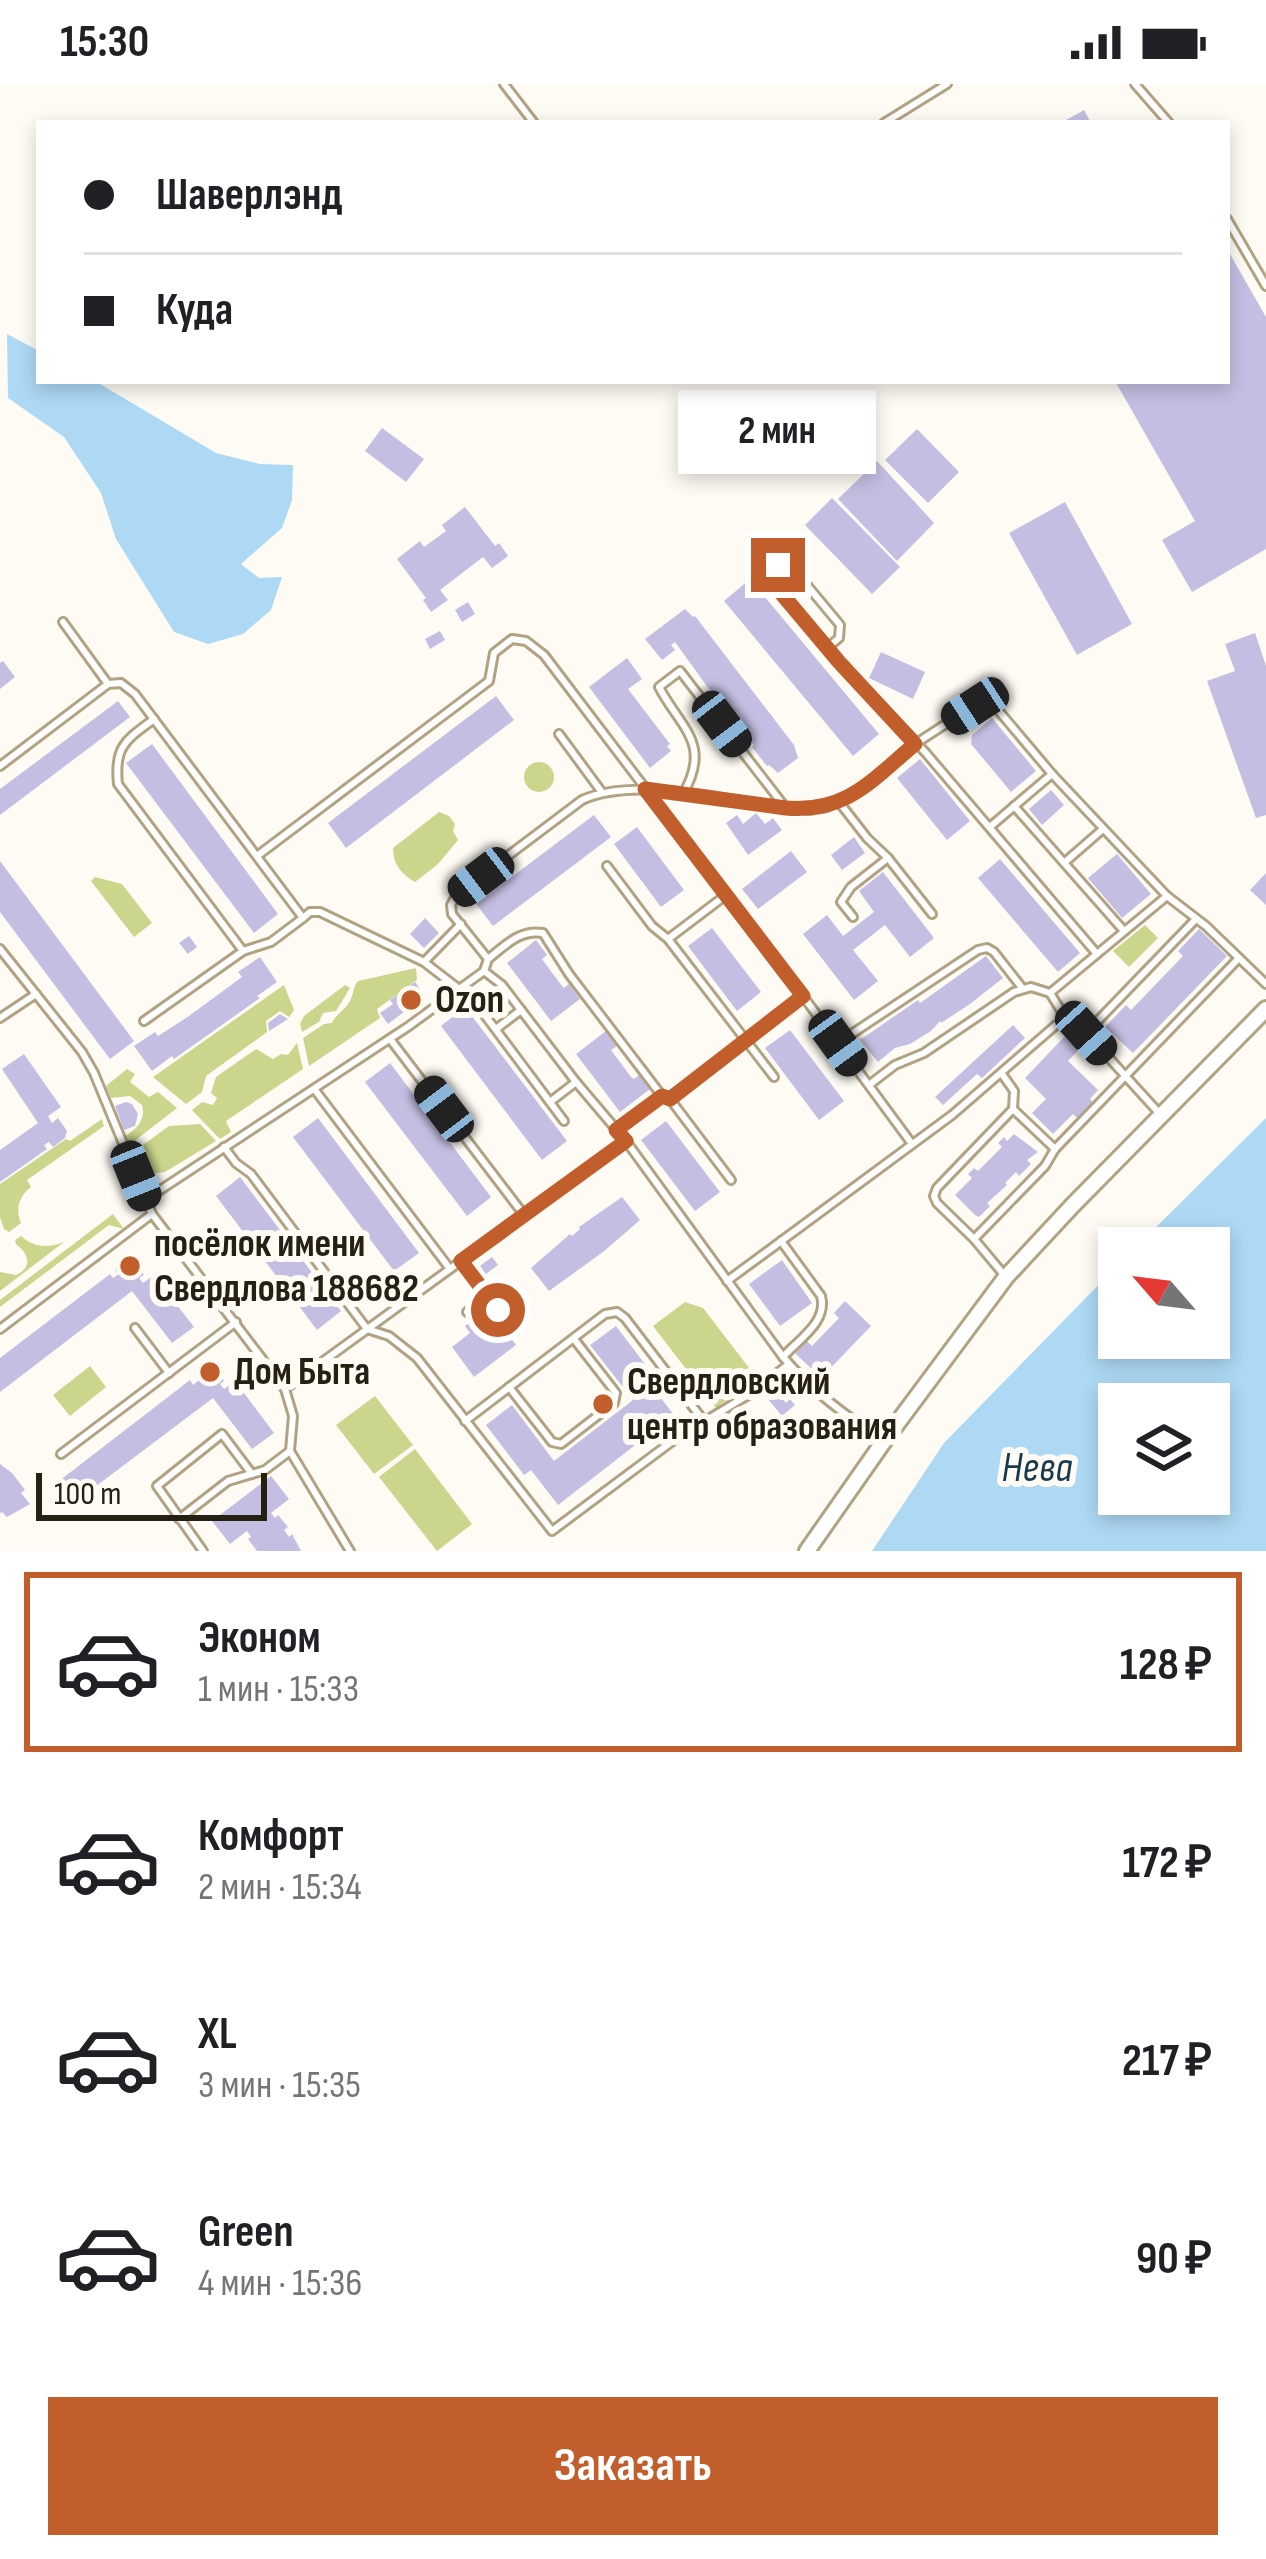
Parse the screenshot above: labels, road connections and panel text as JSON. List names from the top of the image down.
{
  "water": ["Нева"],
  "places": [
    "Ozon",
    "посёлок имени Свердлова 188682",
    "Дом Быта",
    "Свердловский центр образования"
  ],
  "scale_bar": "100 m",
  "north": "top left",
  "page": {
    "status": "15:30",
    "banner": ["Шаверлэнд", "Куда"],
    "bubble": "2 мин",
    "scale": "100 m",
    "list": [
      {
        "name": "Эконом",
        "note": "1 мин · 15:33",
        "value": "128 ₽"
      },
      {
        "name": "Комфорт",
        "note": "2 мин · 15:34",
        "value": "172 ₽"
      },
      {
        "name": "XL",
        "note": "3 мин · 15:35",
        "value": "217 ₽"
      },
      {
        "name": "Green",
        "note": "4 мин · 15:36",
        "value": "90 ₽"
      }
    ],
    "buttons": "Заказать"
  }
}
